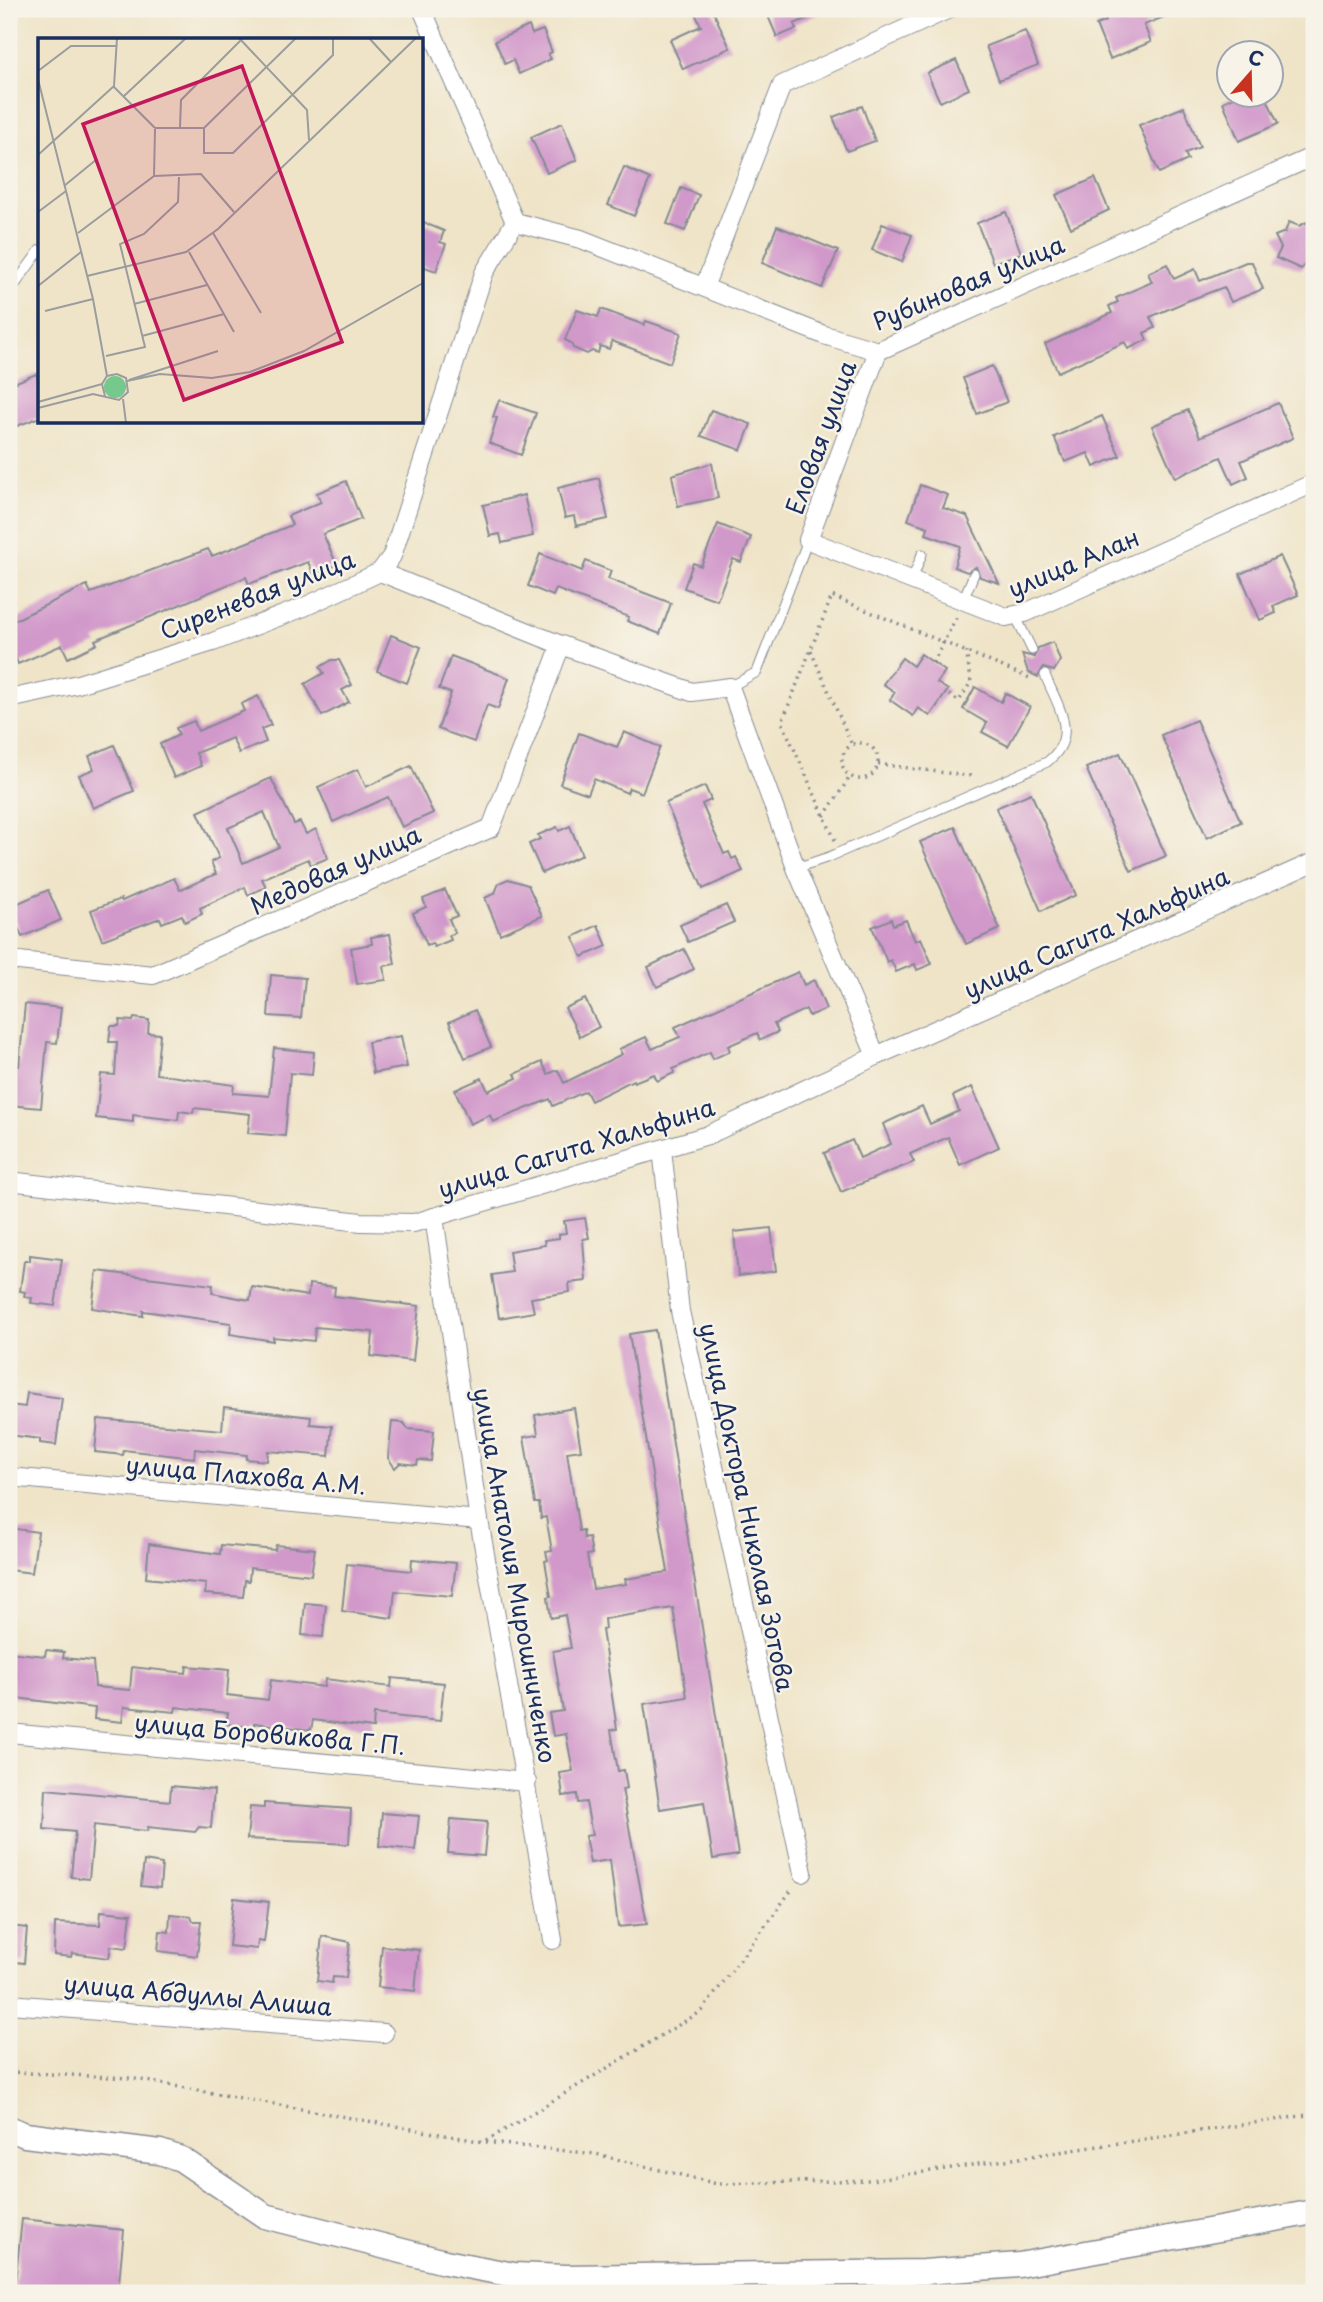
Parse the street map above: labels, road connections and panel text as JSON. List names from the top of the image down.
{
  "streets": {
    "street": [
      "Рубиновая улица",
      "Еловая улица",
      "улица Алан",
      "Сиреневая улица",
      "Медовая улица",
      "улица Сагита Хальфина",
      "улица Плахова А.М.",
      "улица Доктора Николая Зотова",
      "улица Анатолия Мирошниченко",
      "улица Боровикова Г.П.",
      "улица Абдуллы Алиша"
    ]
  },
  "crossings": [
    ["Рубиновая улица", "Еловая улица"],
    ["Рубиновая улица", "Сиреневая улица"],
    ["Еловая улица", "улица Алан"],
    ["улица Сагита Хальфина", "улица Доктора Николая Зотова"],
    ["улица Сагита Хальфина", "улица Анатолия Мирошниченко"],
    ["улица Плахова А.М.", "улица Анатолия Мирошниченко"],
    ["улица Анатолия Мирошниченко", "улица Боровикова Г.П."]
  ],
  "north": "top"
}
